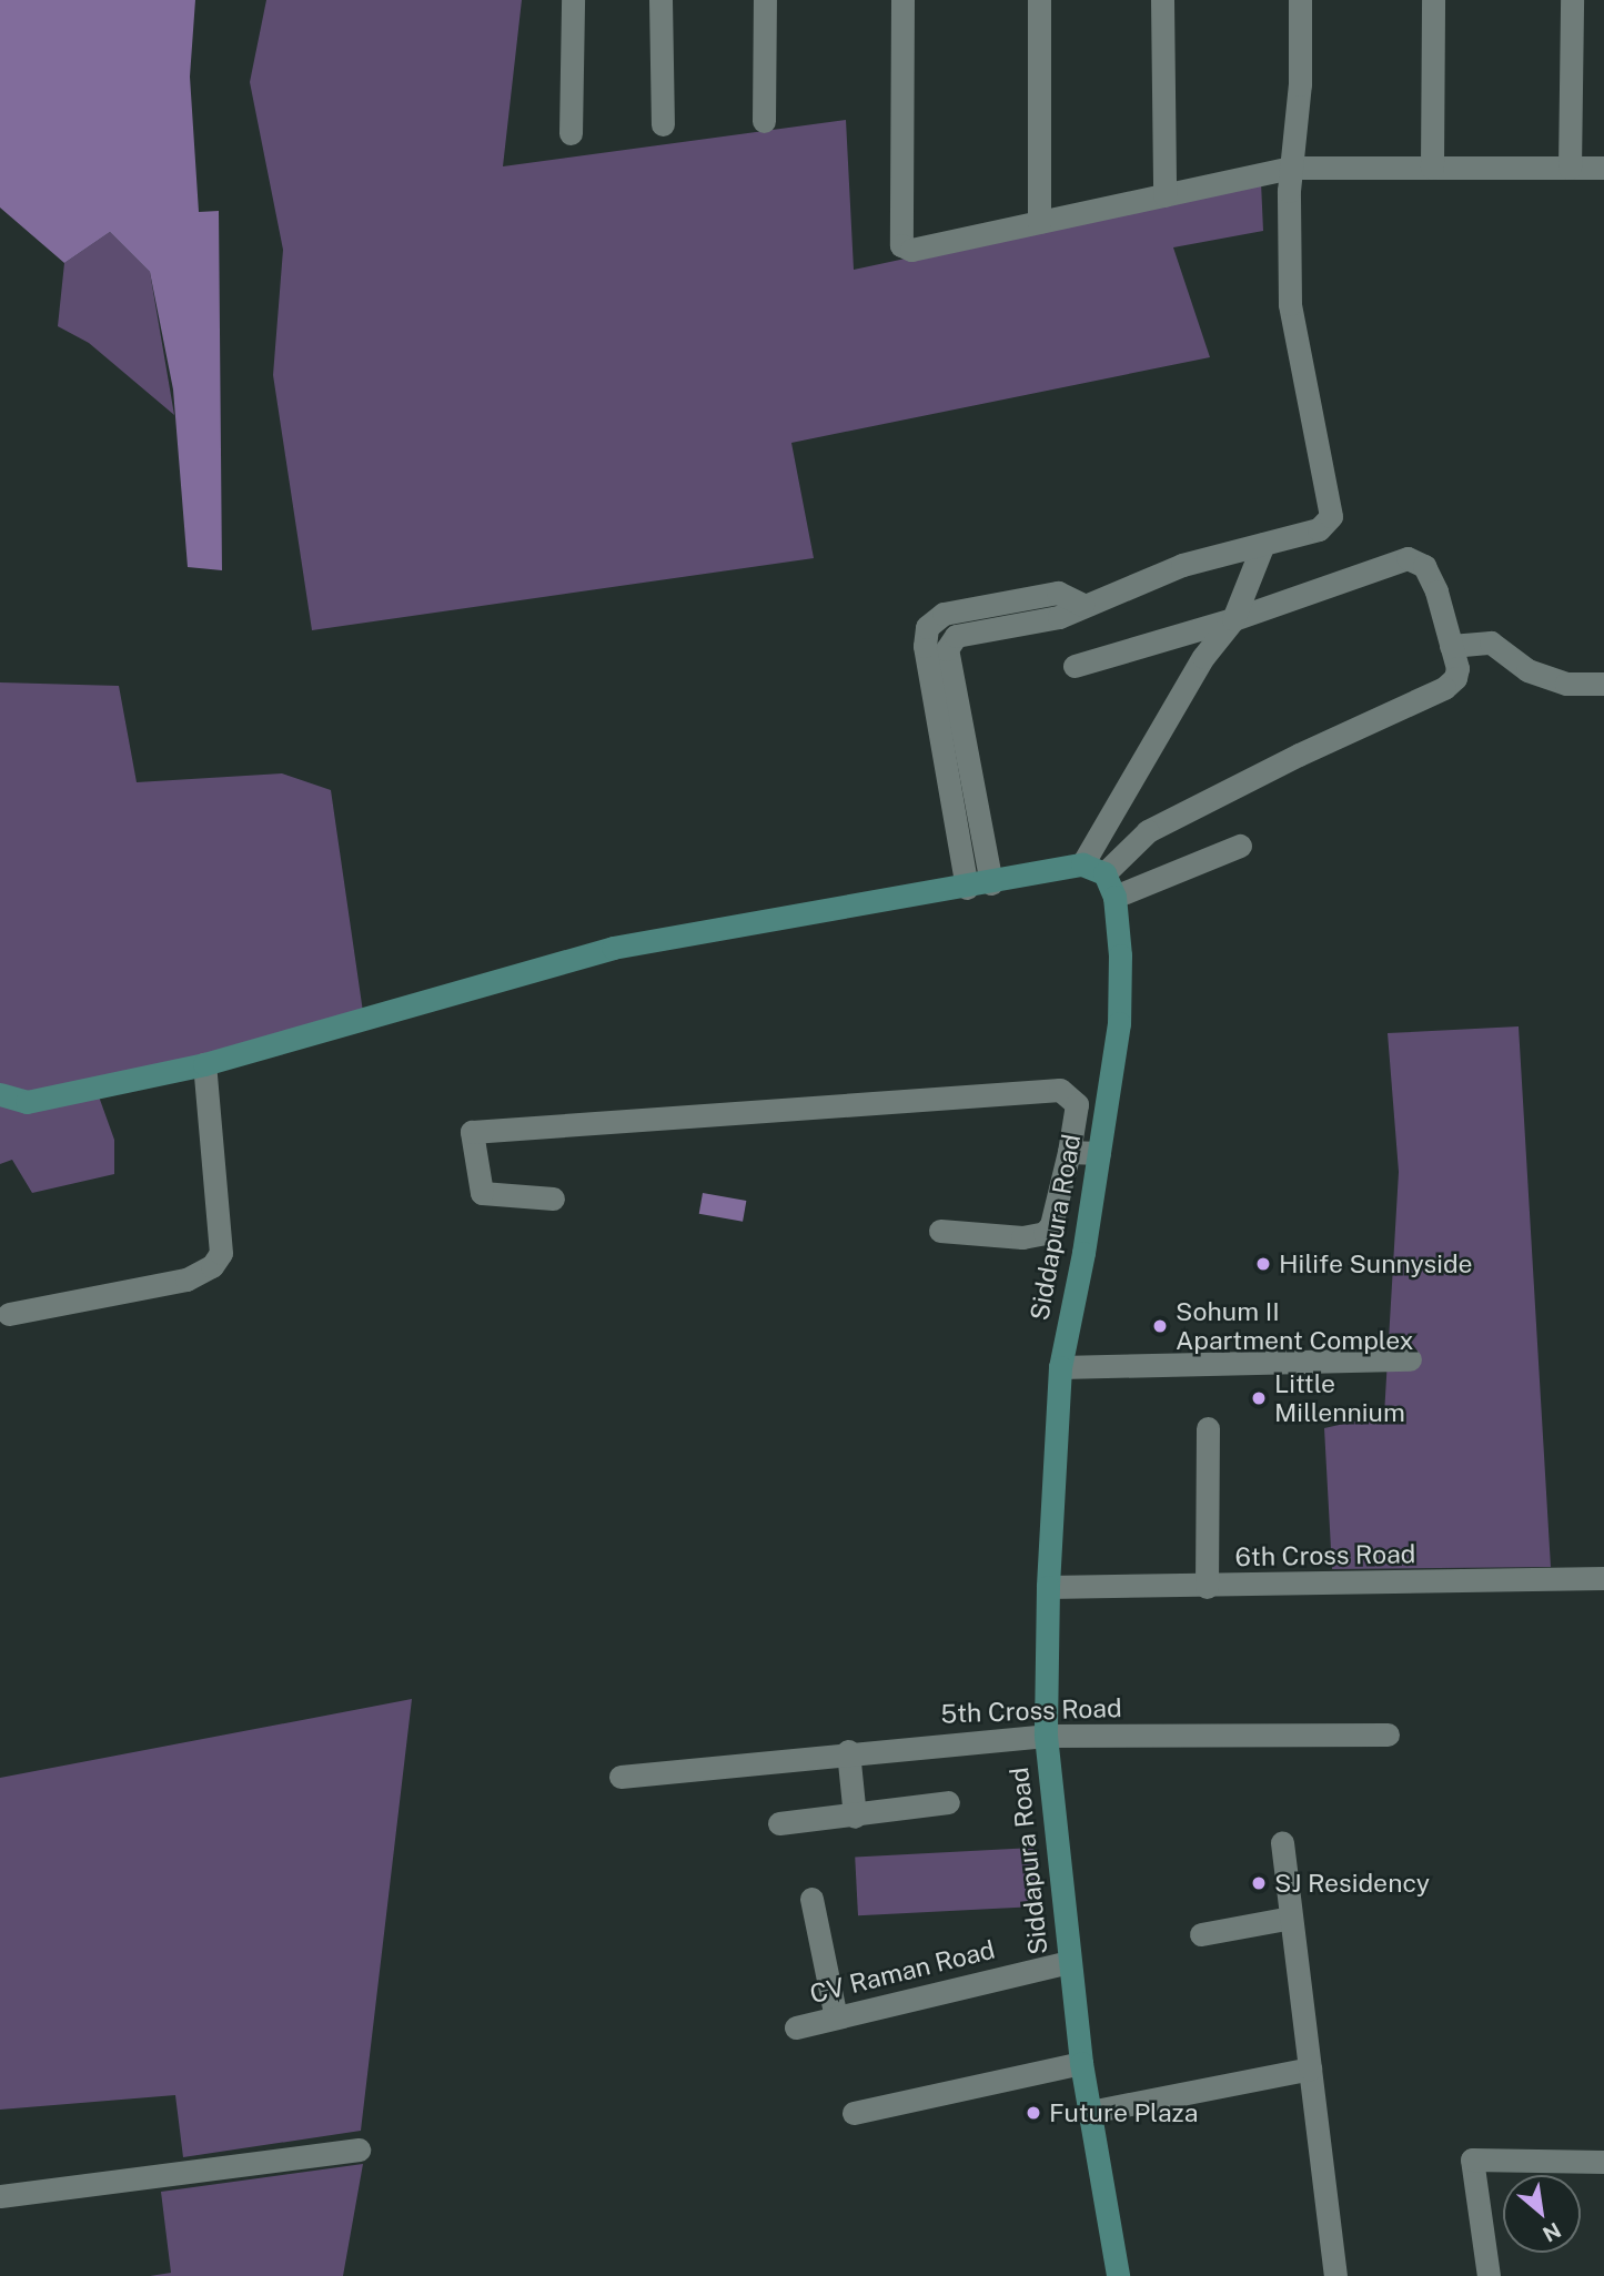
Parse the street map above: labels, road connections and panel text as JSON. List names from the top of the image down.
{
  "streets": {
    "street": [
      "Siddapura Road",
      "6th Cross Road",
      "5th Cross Road",
      "CV Raman Road"
    ]
  },
  "crossings": [
    ["Siddapura Road", "6th Cross Road"],
    ["Siddapura Road", "5th Cross Road"],
    ["Siddapura Road", "CV Raman Road"]
  ],
  "places": [
    "Hilife Sunnyside",
    "Sohum II Apartment Complex",
    "Little Millennium",
    "SJ Residency",
    "Future Plaza"
  ],
  "north": "bottom right"
}
